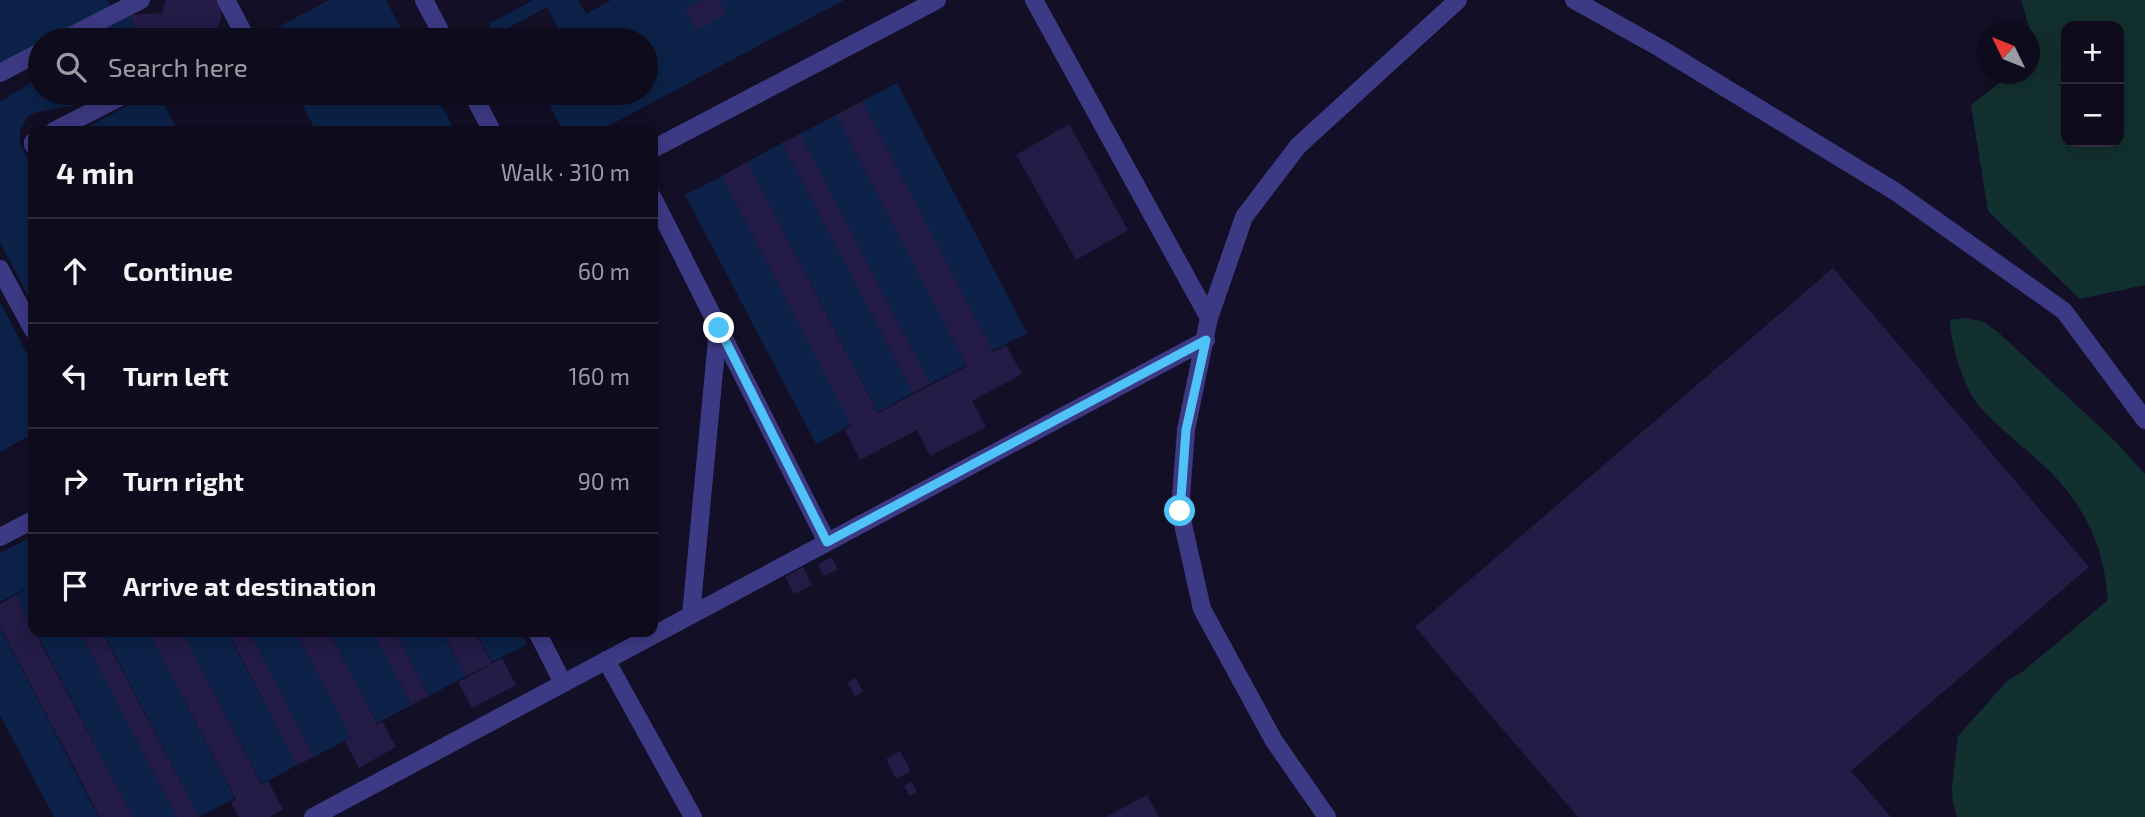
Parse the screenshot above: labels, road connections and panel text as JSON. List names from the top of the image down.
{
  "north": "top left",
  "page": {
    "map_buttons": ["+", "−"],
    "search": "Search here",
    "heading": ["4 min", "Walk · 310 m"],
    "list": [
      ["Continue", "60 m"],
      ["Turn left", "160 m"],
      ["Turn right", "90 m"],
      "Arrive at destination"
    ]
  }
}
